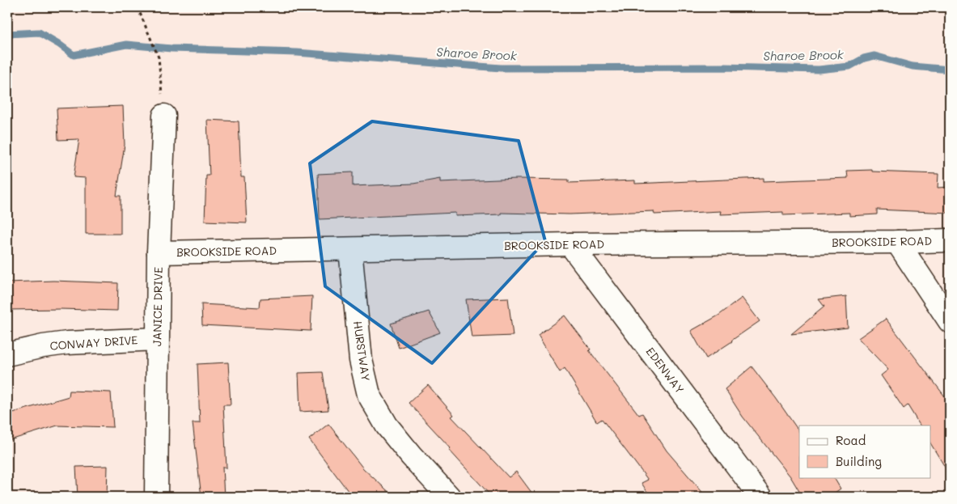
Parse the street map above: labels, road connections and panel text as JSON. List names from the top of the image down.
{
  "streets": {
    "street": [
      "BROOKSIDE ROAD",
      "JANICE DRIVE",
      "CONWAY DRIVE",
      "HURSTWAY",
      "EDENWAY"
    ]
  },
  "crossings": [
    ["BROOKSIDE ROAD", "JANICE DRIVE"],
    ["BROOKSIDE ROAD", "HURSTWAY"],
    ["BROOKSIDE ROAD", "EDENWAY"],
    ["JANICE DRIVE", "CONWAY DRIVE"]
  ],
  "water": ["Sharoe Brook"],
  "legend": ["Road", "Building"]
}
